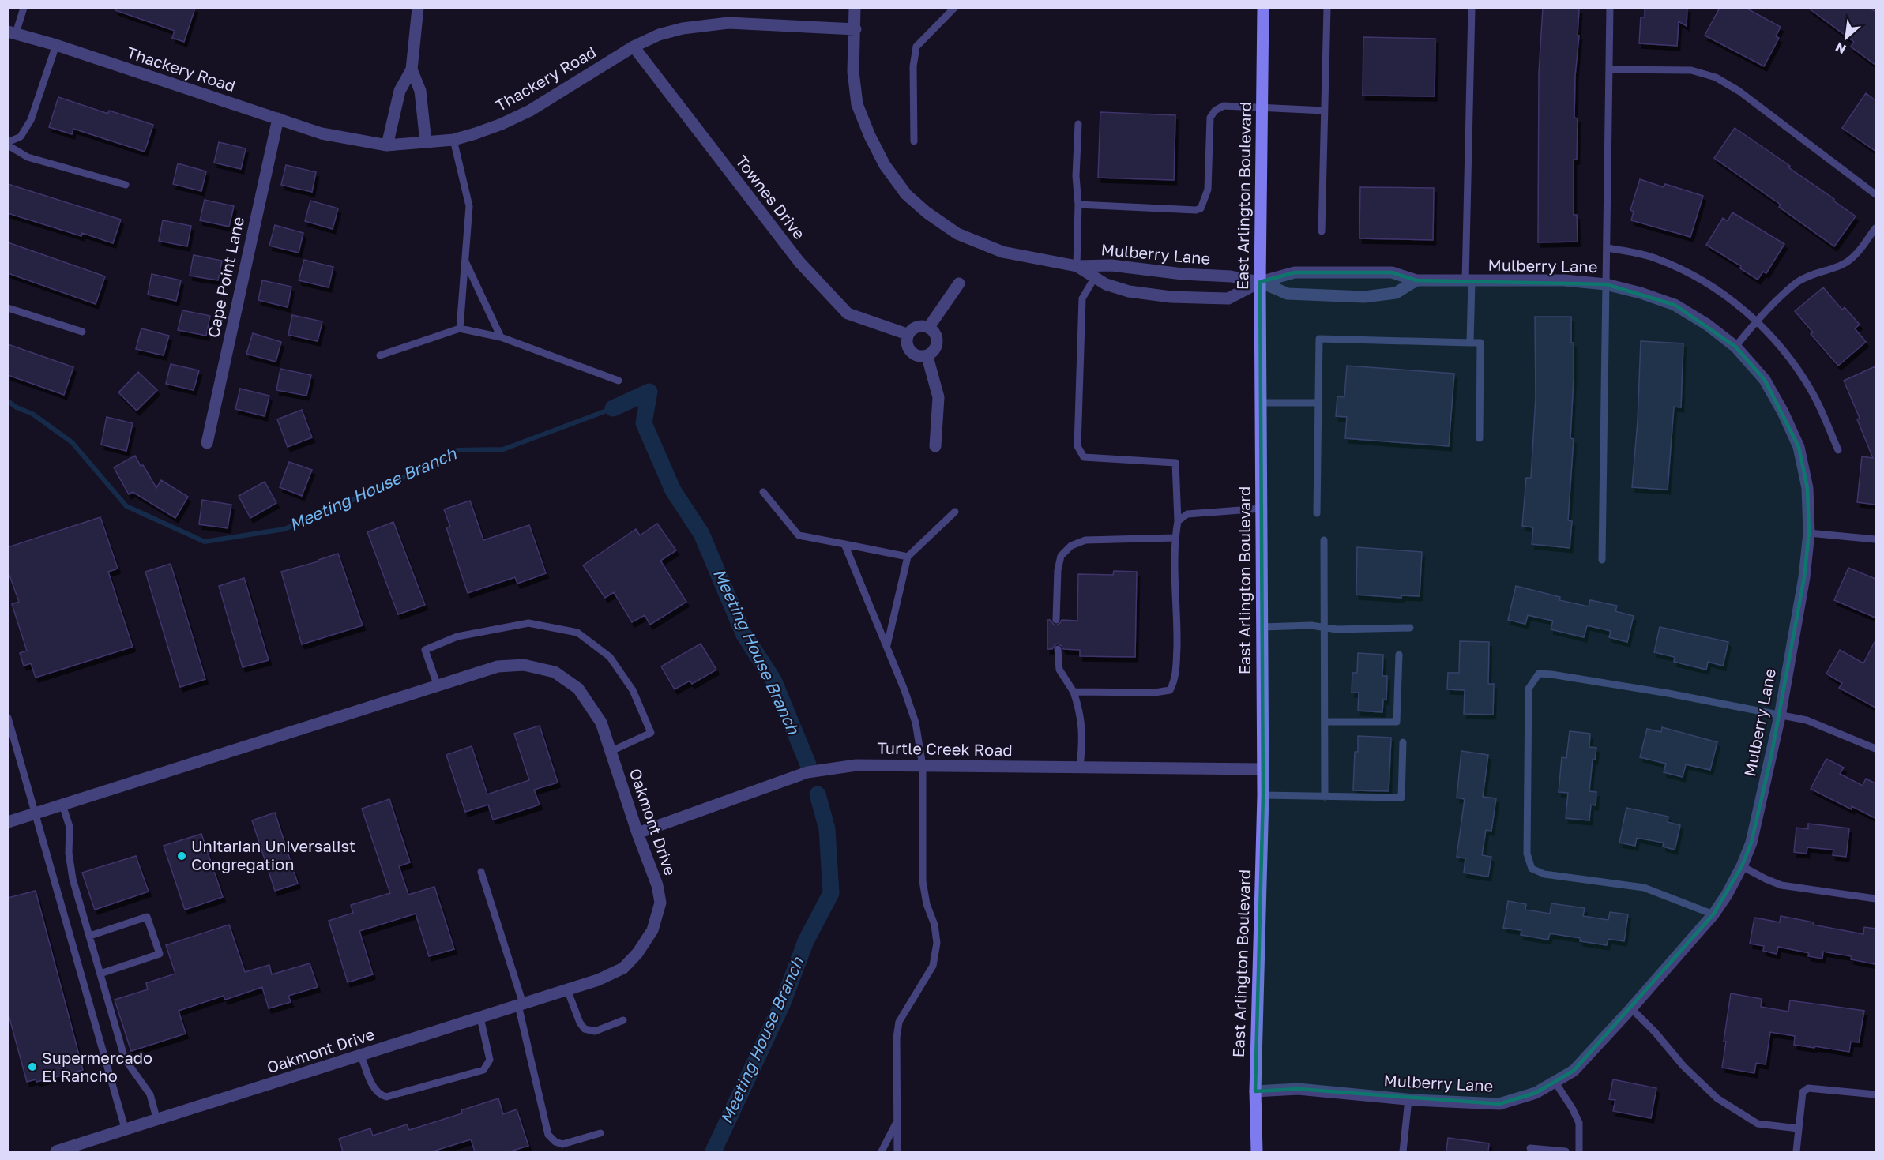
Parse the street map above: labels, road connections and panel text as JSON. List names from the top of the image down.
{
  "streets": {
    "main road": ["East Arlington Boulevard"],
    "street": [
      "Thackery Road",
      "Townes Drive",
      "Mulberry Lane",
      "Cape Point Lane",
      "Turtle Creek Road",
      "Oakmont Drive"
    ]
  },
  "crossings": [
    ["Thackery Road", "Townes Drive"],
    ["Thackery Road", "Mulberry Lane"],
    ["Thackery Road", "Cape Point Lane"],
    ["East Arlington Boulevard", "Mulberry Lane"],
    ["East Arlington Boulevard", "Turtle Creek Road"],
    ["Turtle Creek Road", "Oakmont Drive"]
  ],
  "water": ["Meeting House Branch"],
  "places": ["Unitarian Universalist Congregation", "Supermercado El Rancho"],
  "north": "bottom left"
}
